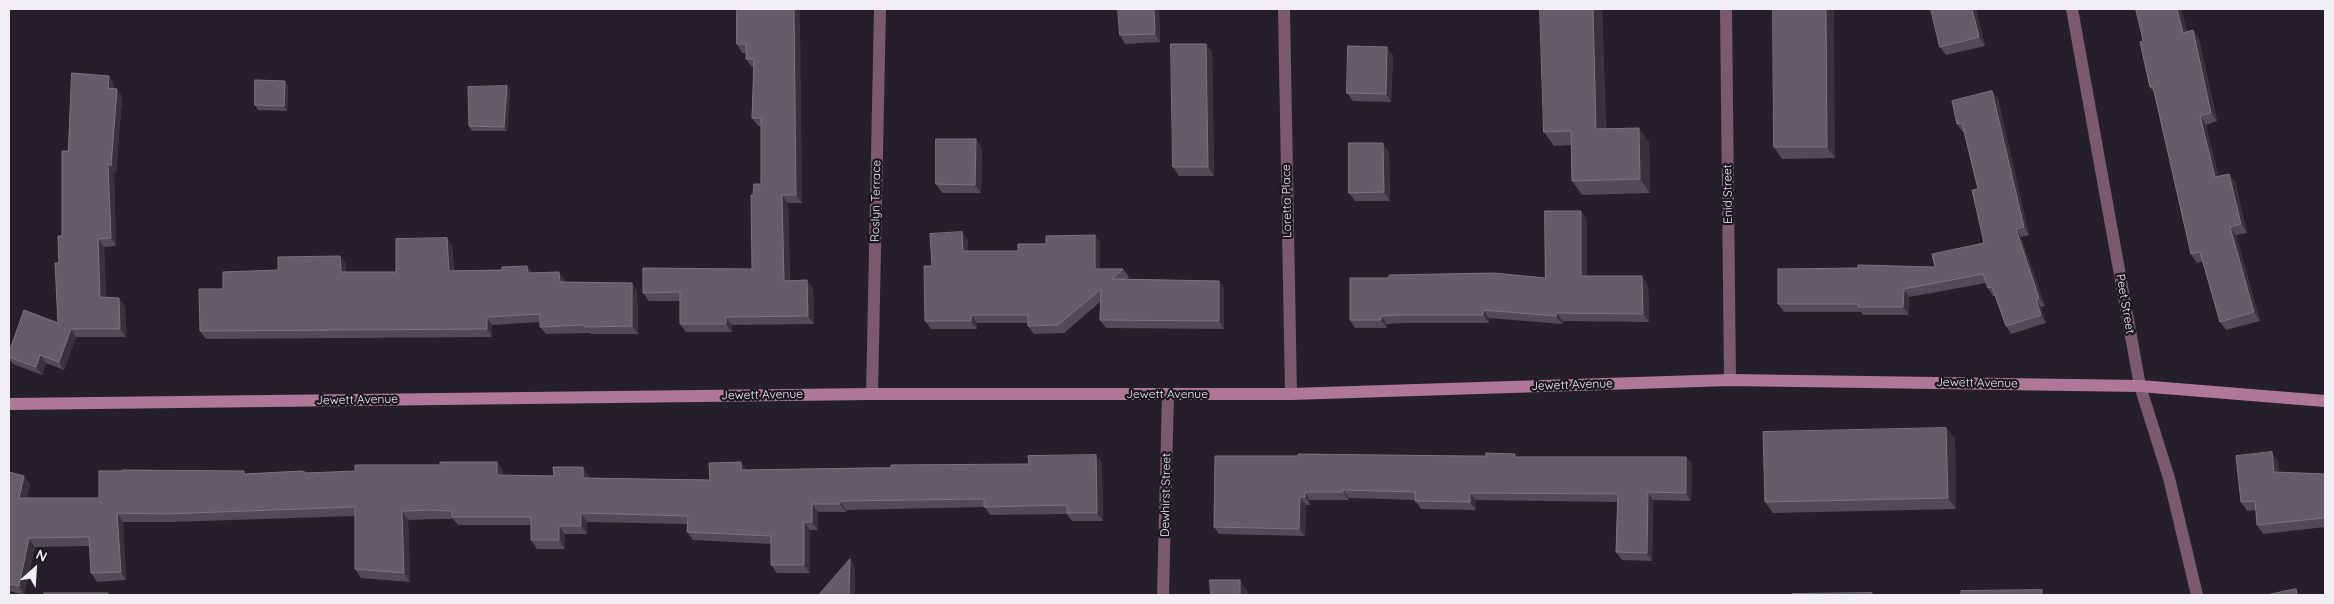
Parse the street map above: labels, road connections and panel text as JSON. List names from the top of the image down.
{
  "streets": {
    "main road": ["Jewett Avenue"],
    "street": [
      "Enid Street",
      "Roslyn Terrace",
      "Loretta Place",
      "Peet Street",
      "Dewhirst Street"
    ]
  },
  "crossings": [
    ["Enid Street", "Jewett Avenue"],
    ["Roslyn Terrace", "Jewett Avenue"],
    ["Loretta Place", "Jewett Avenue"],
    ["Peet Street", "Jewett Avenue"],
    ["Jewett Avenue", "Dewhirst Street"]
  ],
  "north": "top right"
}
